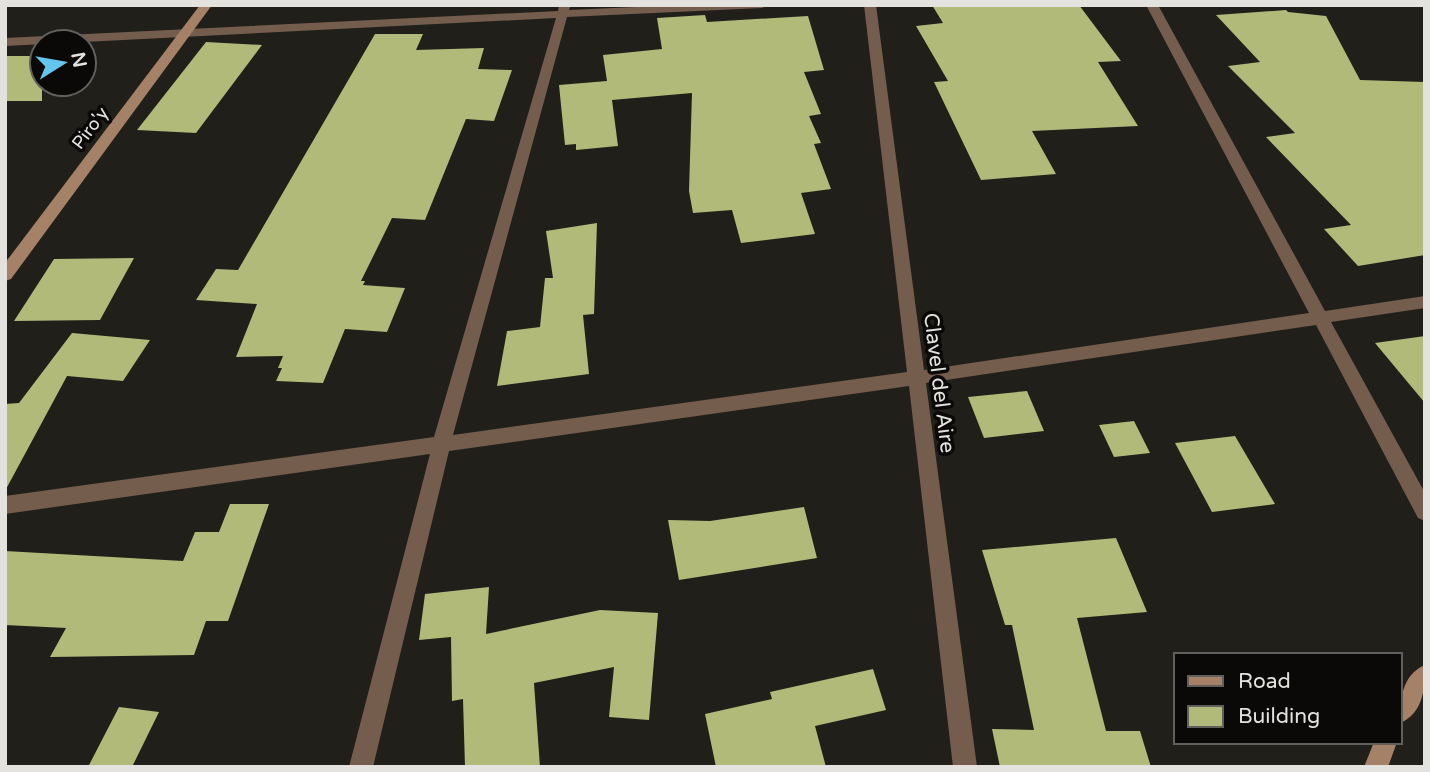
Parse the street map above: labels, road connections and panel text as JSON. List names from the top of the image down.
{
  "streets": {
    "main road": ["Piro'y"],
    "street": ["Clavel del Aire"]
  },
  "legend": ["Road", "Building"],
  "north": "right"
}
